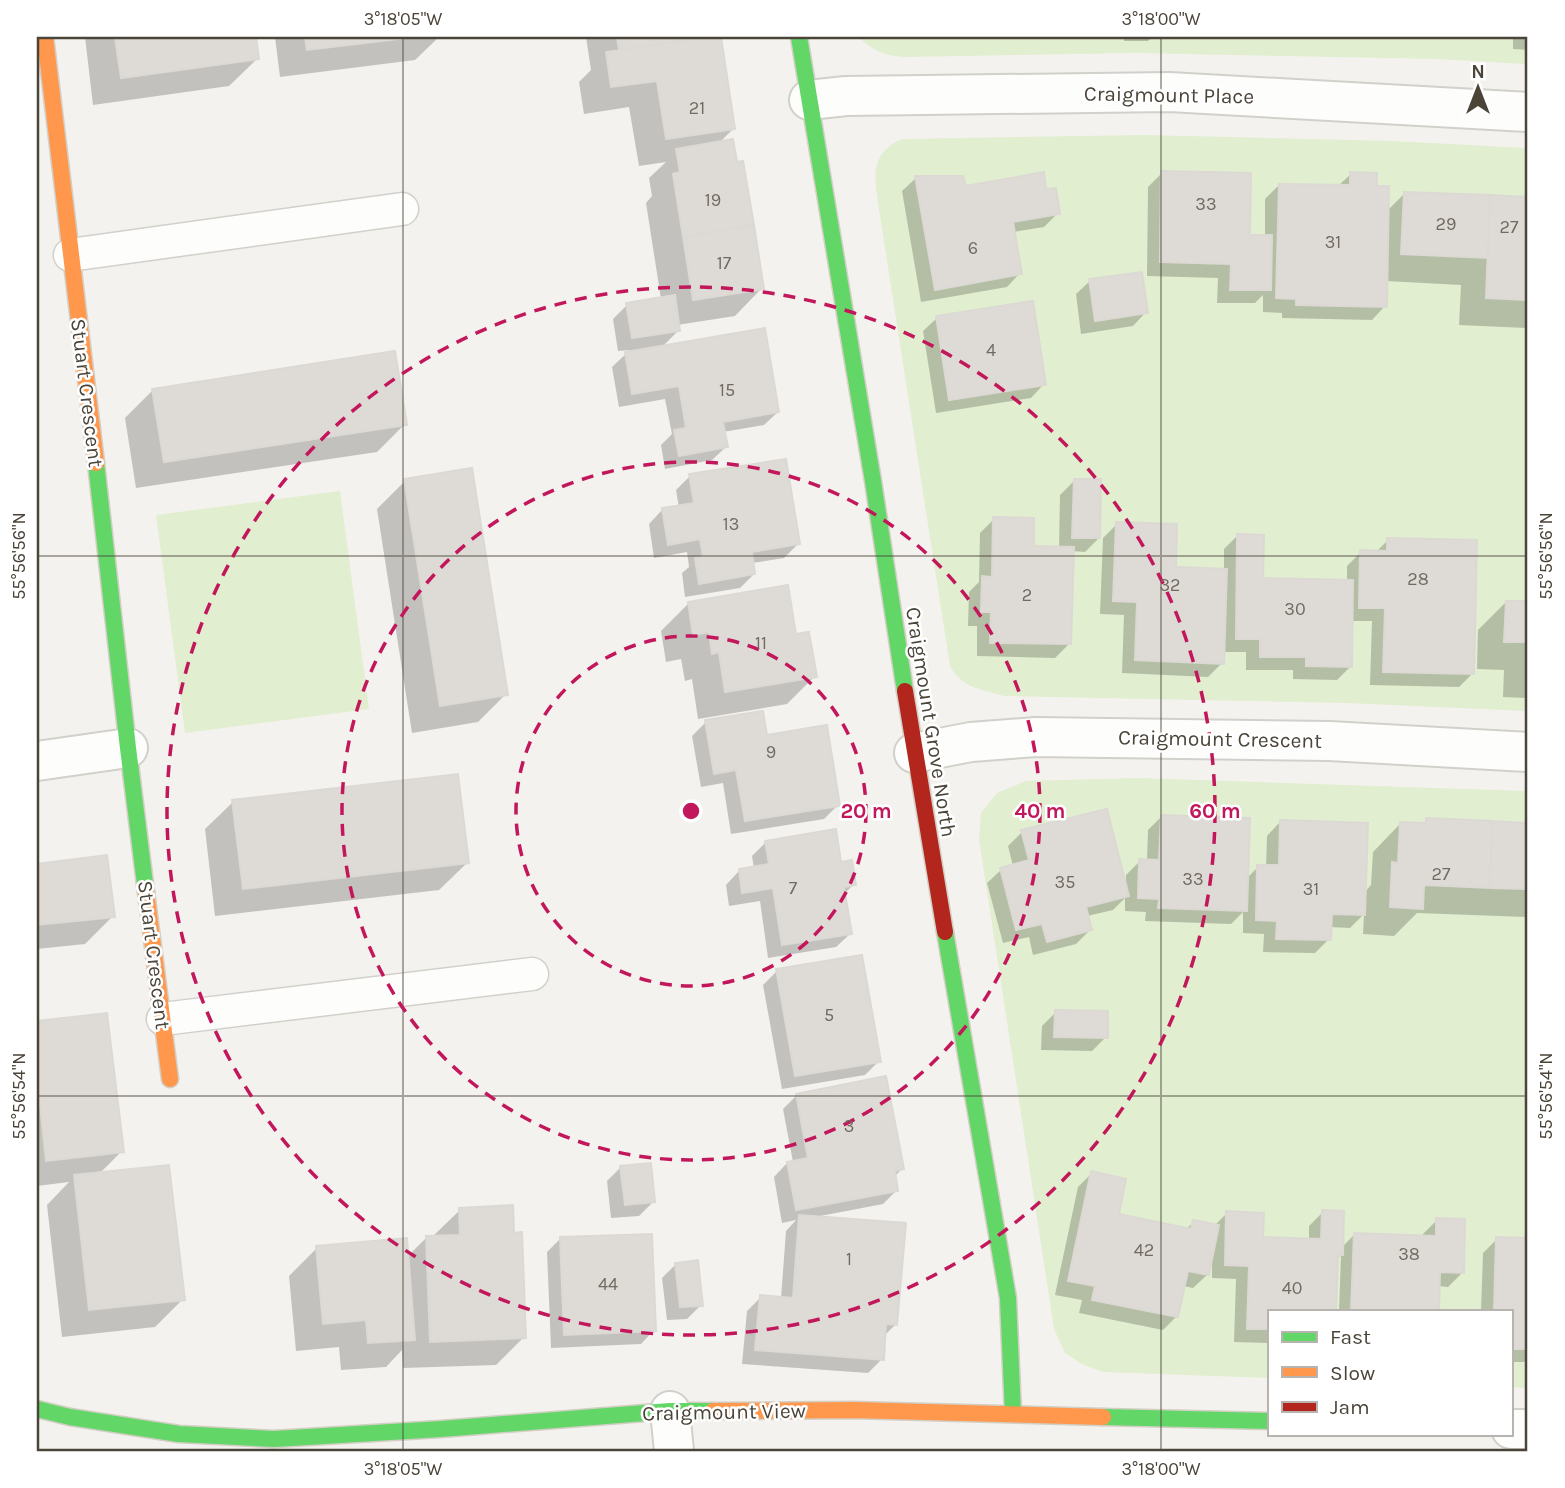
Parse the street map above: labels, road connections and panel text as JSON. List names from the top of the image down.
{
  "streets": {
    "street": [
      "Craigmount Place",
      "Stuart Crescent",
      "Craigmount Grove North",
      "Craigmount Crescent",
      "Craigmount View"
    ]
  },
  "crossings": [
    ["Craigmount Place", "Craigmount Grove North"],
    ["Craigmount Grove North", "Craigmount Crescent"],
    ["Craigmount Grove North", "Craigmount View"]
  ],
  "house_numbers": [
    "21",
    "19",
    "33",
    "29",
    "27",
    "31",
    "6",
    "17",
    "4",
    "15",
    "13",
    "28",
    "32",
    "2",
    "30",
    "11",
    "9",
    "27",
    "33",
    "35",
    "7",
    "31",
    "5",
    "3",
    "42",
    "38",
    "1",
    "44",
    "40"
  ],
  "legend": ["Fast", "Slow", "Jam"],
  "north": "top",
  "coordinates": [
    "3°18'05\"W",
    "3°18'00\"W",
    "55°56'56\"N",
    "55°56'54\"N"
  ],
  "rings": ["20 m", "40 m", "60 m"]
}
